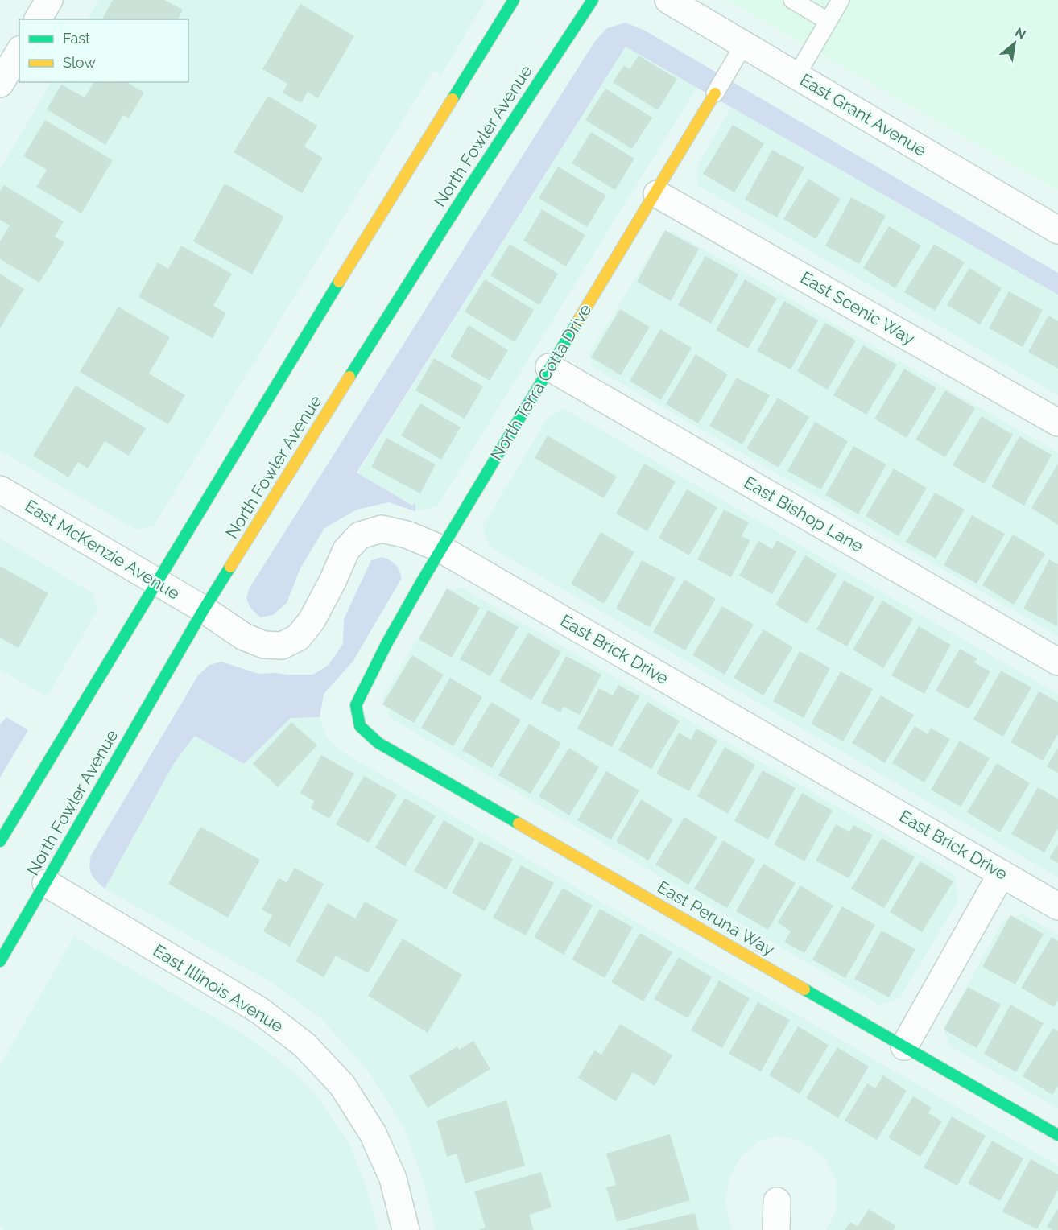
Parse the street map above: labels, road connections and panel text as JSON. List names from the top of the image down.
{
  "streets": {
    "main road": ["North Fowler Avenue", "North Terra Cotta Drive", "East Peruna Way"],
    "street": [
      "East Grant Avenue",
      "East Scenic Way",
      "East Bishop Lane",
      "East McKenzie Avenue",
      "East Brick Drive",
      "East Illinois Avenue"
    ]
  },
  "crossings": [
    ["East Grant Avenue", "North Terra Cotta Drive"],
    ["North Fowler Avenue", "East McKenzie Avenue"],
    ["North Fowler Avenue", "East Brick Drive"],
    ["North Fowler Avenue", "East Illinois Avenue"],
    ["East Scenic Way", "North Terra Cotta Drive"],
    ["North Terra Cotta Drive", "East Bishop Lane"],
    ["North Terra Cotta Drive", "East Brick Drive"],
    ["North Terra Cotta Drive", "East Peruna Way"],
    ["East McKenzie Avenue", "East Brick Drive"]
  ],
  "legend": ["Fast", "Slow"],
  "north": "top right"
}
